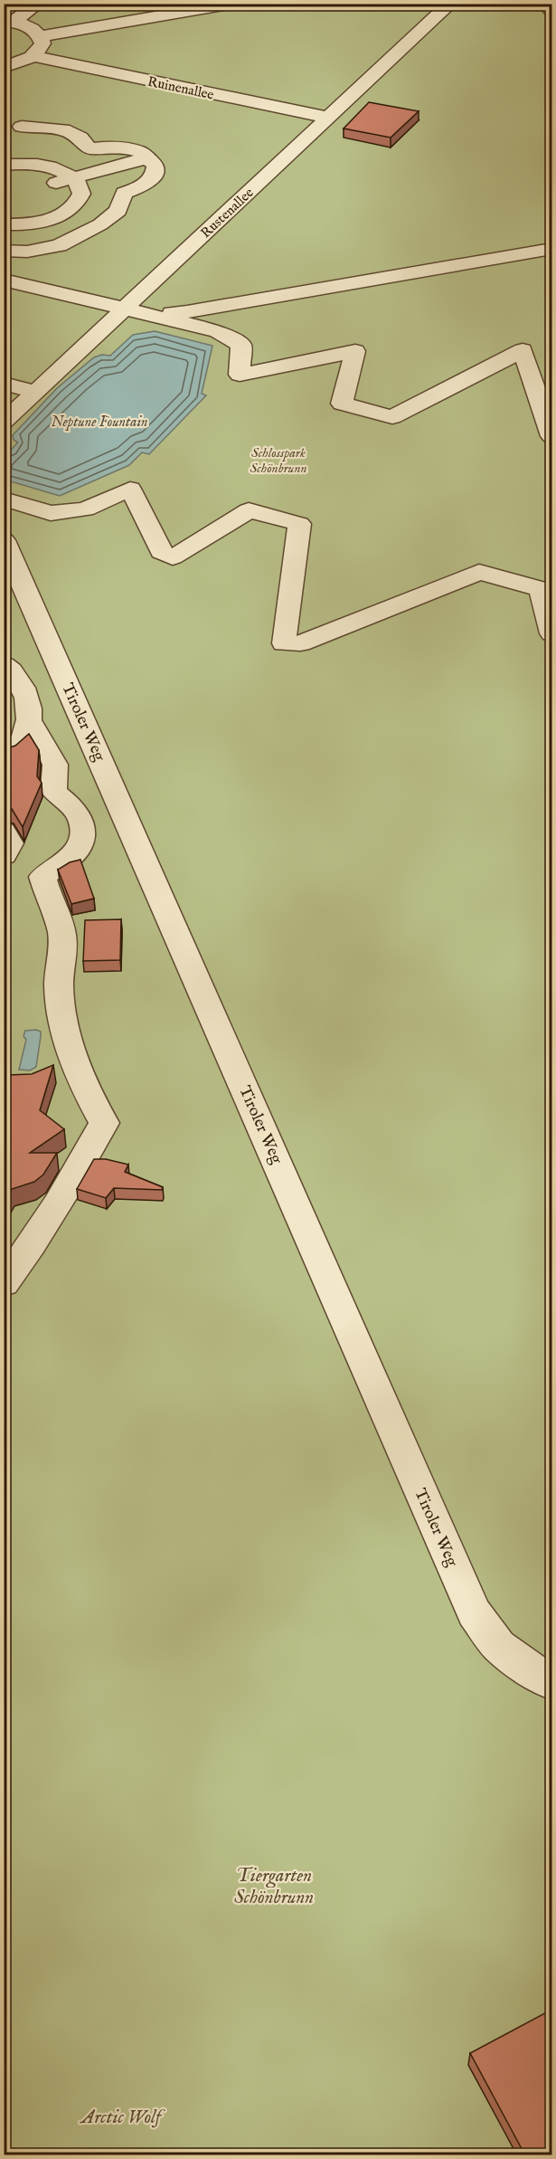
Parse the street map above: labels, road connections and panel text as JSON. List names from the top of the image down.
{
  "streets": {
    "street": ["Ruinenallee", "Rustenallee", "Tiroler Weg"]
  },
  "crossings": [
    ["Ruinenallee", "Rustenallee"]
  ],
  "water": ["Neptune Fountain"],
  "parks": ["Schlosspark Schönbrunn", "Tiergarten Schönbrunn", "Arctic Wolf"]
}
